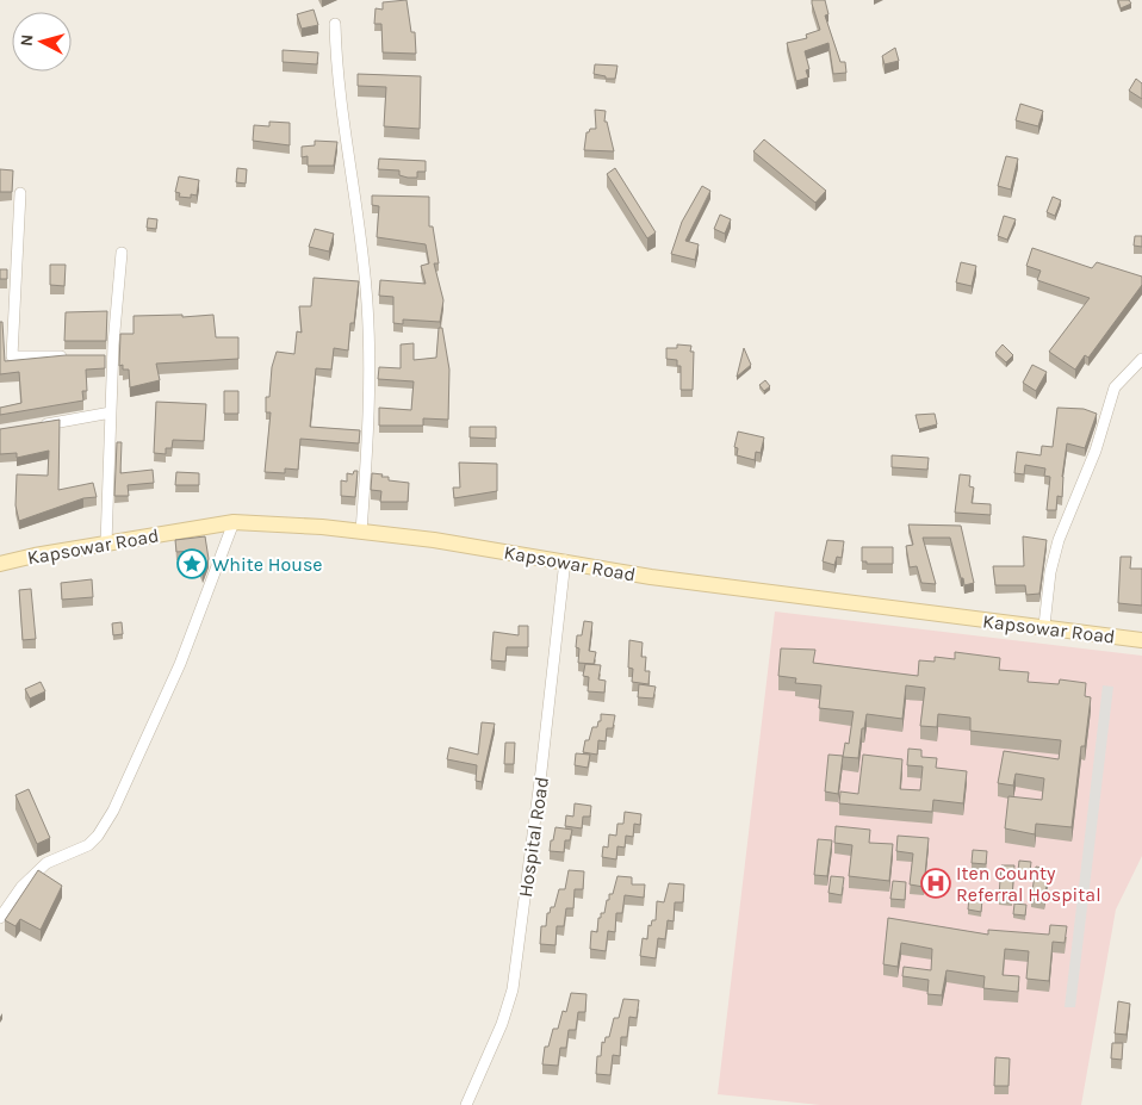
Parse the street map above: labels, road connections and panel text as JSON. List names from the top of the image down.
{
  "streets": {
    "main road": ["Kapsowar Road"],
    "street": ["Hospital Road"]
  },
  "crossings": [
    ["Kapsowar Road", "Hospital Road"]
  ],
  "places": {
    "place": ["White House"],
    "hospital": ["Iten County Referral Hospital"]
  },
  "north": "left"
}
